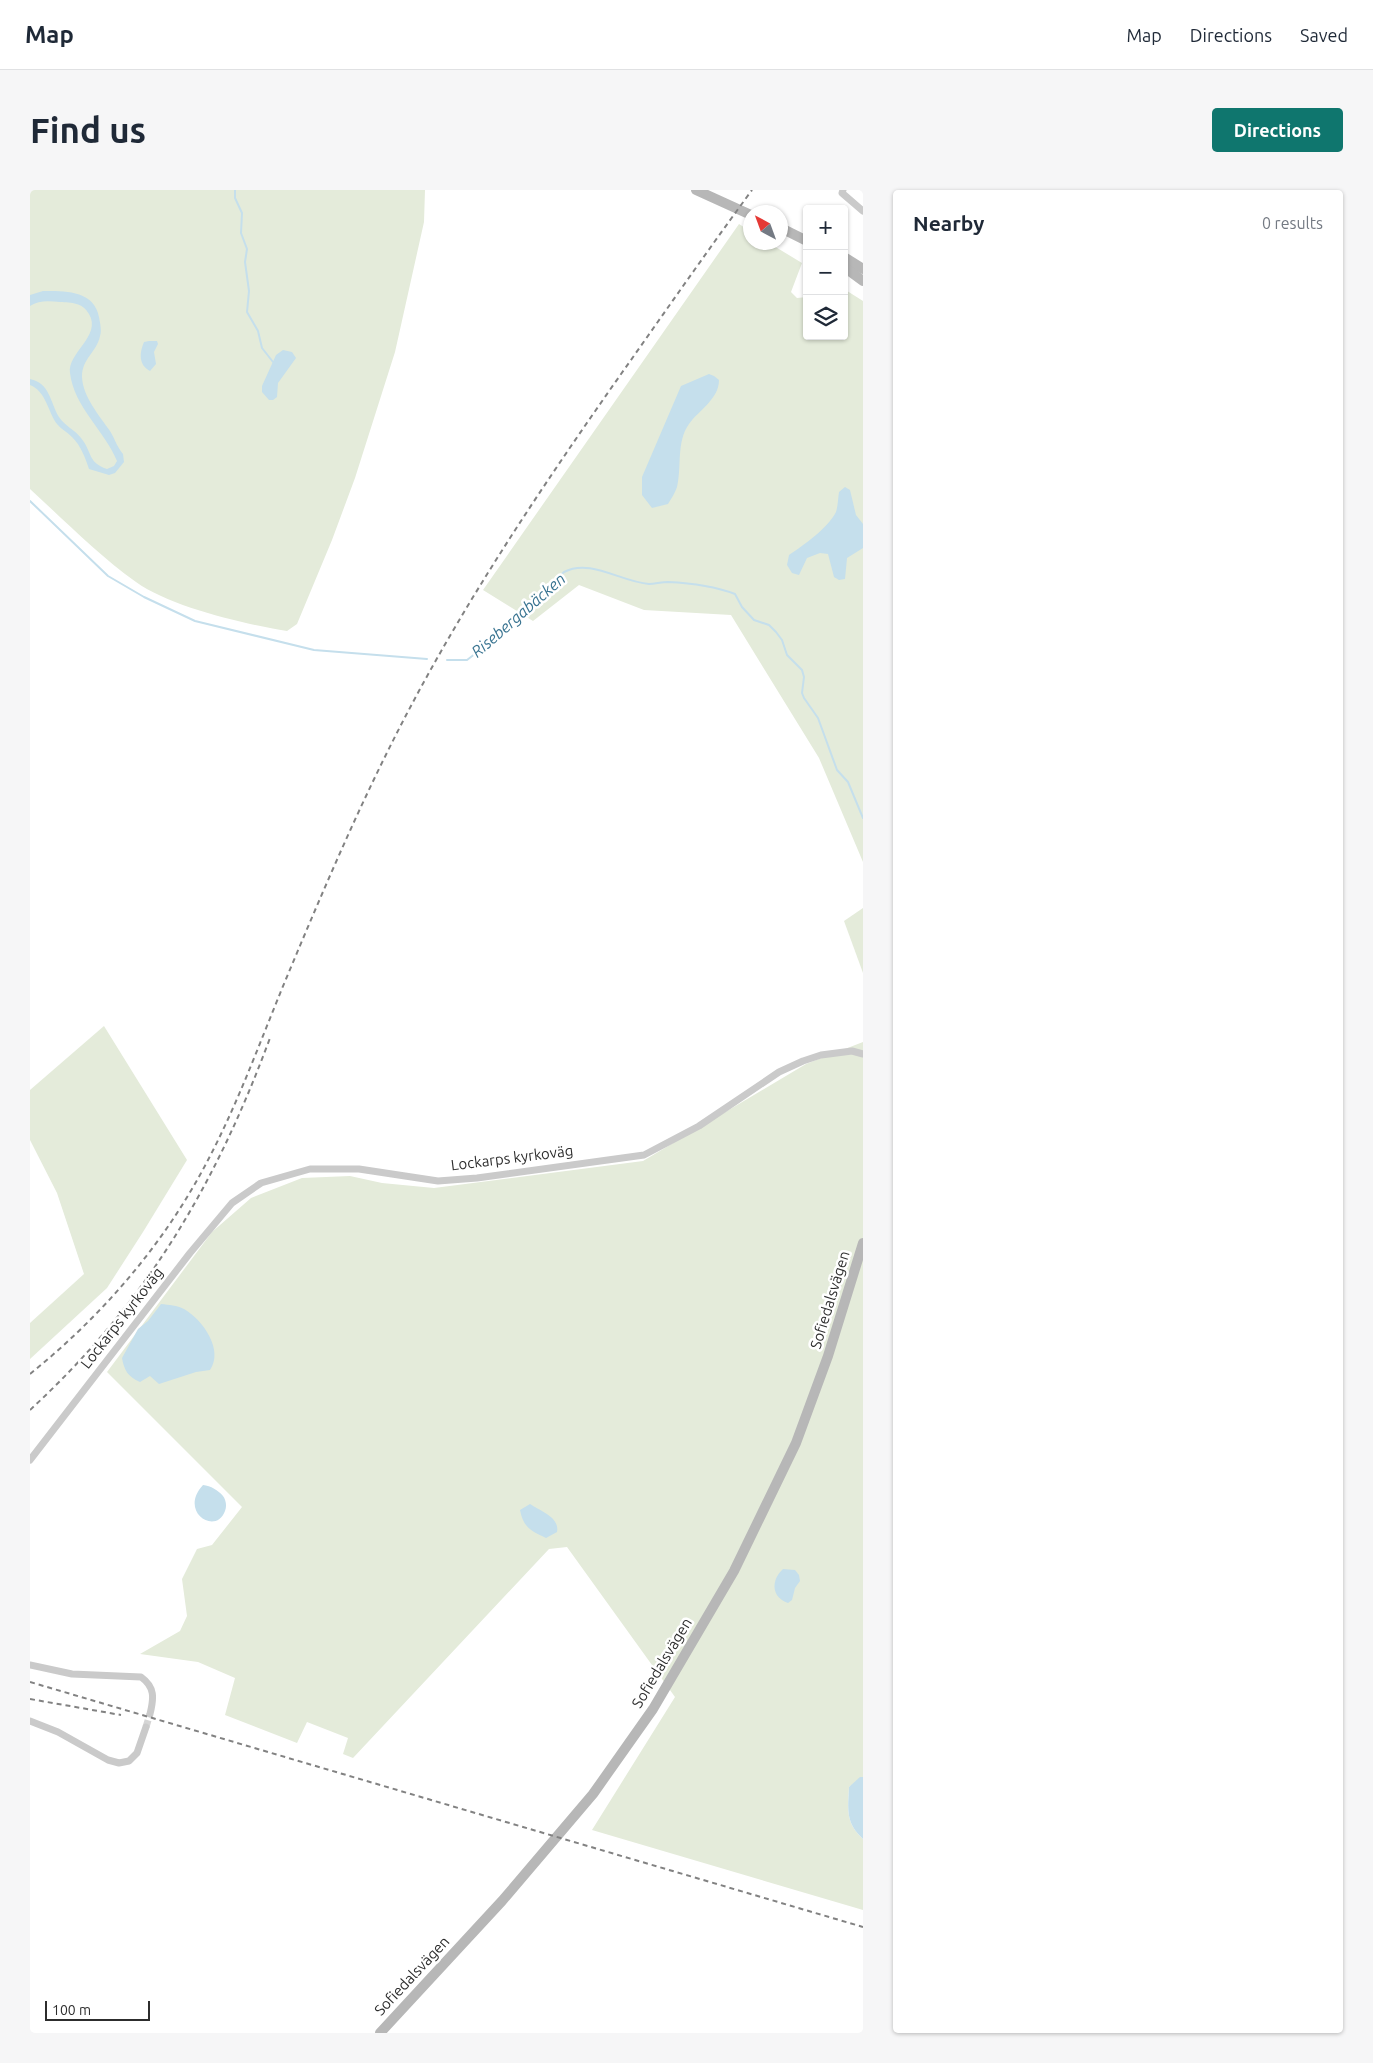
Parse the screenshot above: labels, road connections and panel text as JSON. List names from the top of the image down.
{
  "streets": {
    "main road": ["Sofiedalsvägen"],
    "street": ["Lockarps kyrkoväg"]
  },
  "water": ["Risebergabäcken"],
  "scale_bar": "100 m",
  "north": "top left",
  "page": {
    "header": "Map",
    "nav": ["Map", "Directions", "Saved"],
    "buttons": "Directions",
    "title": "Find us",
    "heading": ["Nearby", "0 results"],
    "map_buttons": ["+", "−"],
    "scale": "100 m"
  }
}
